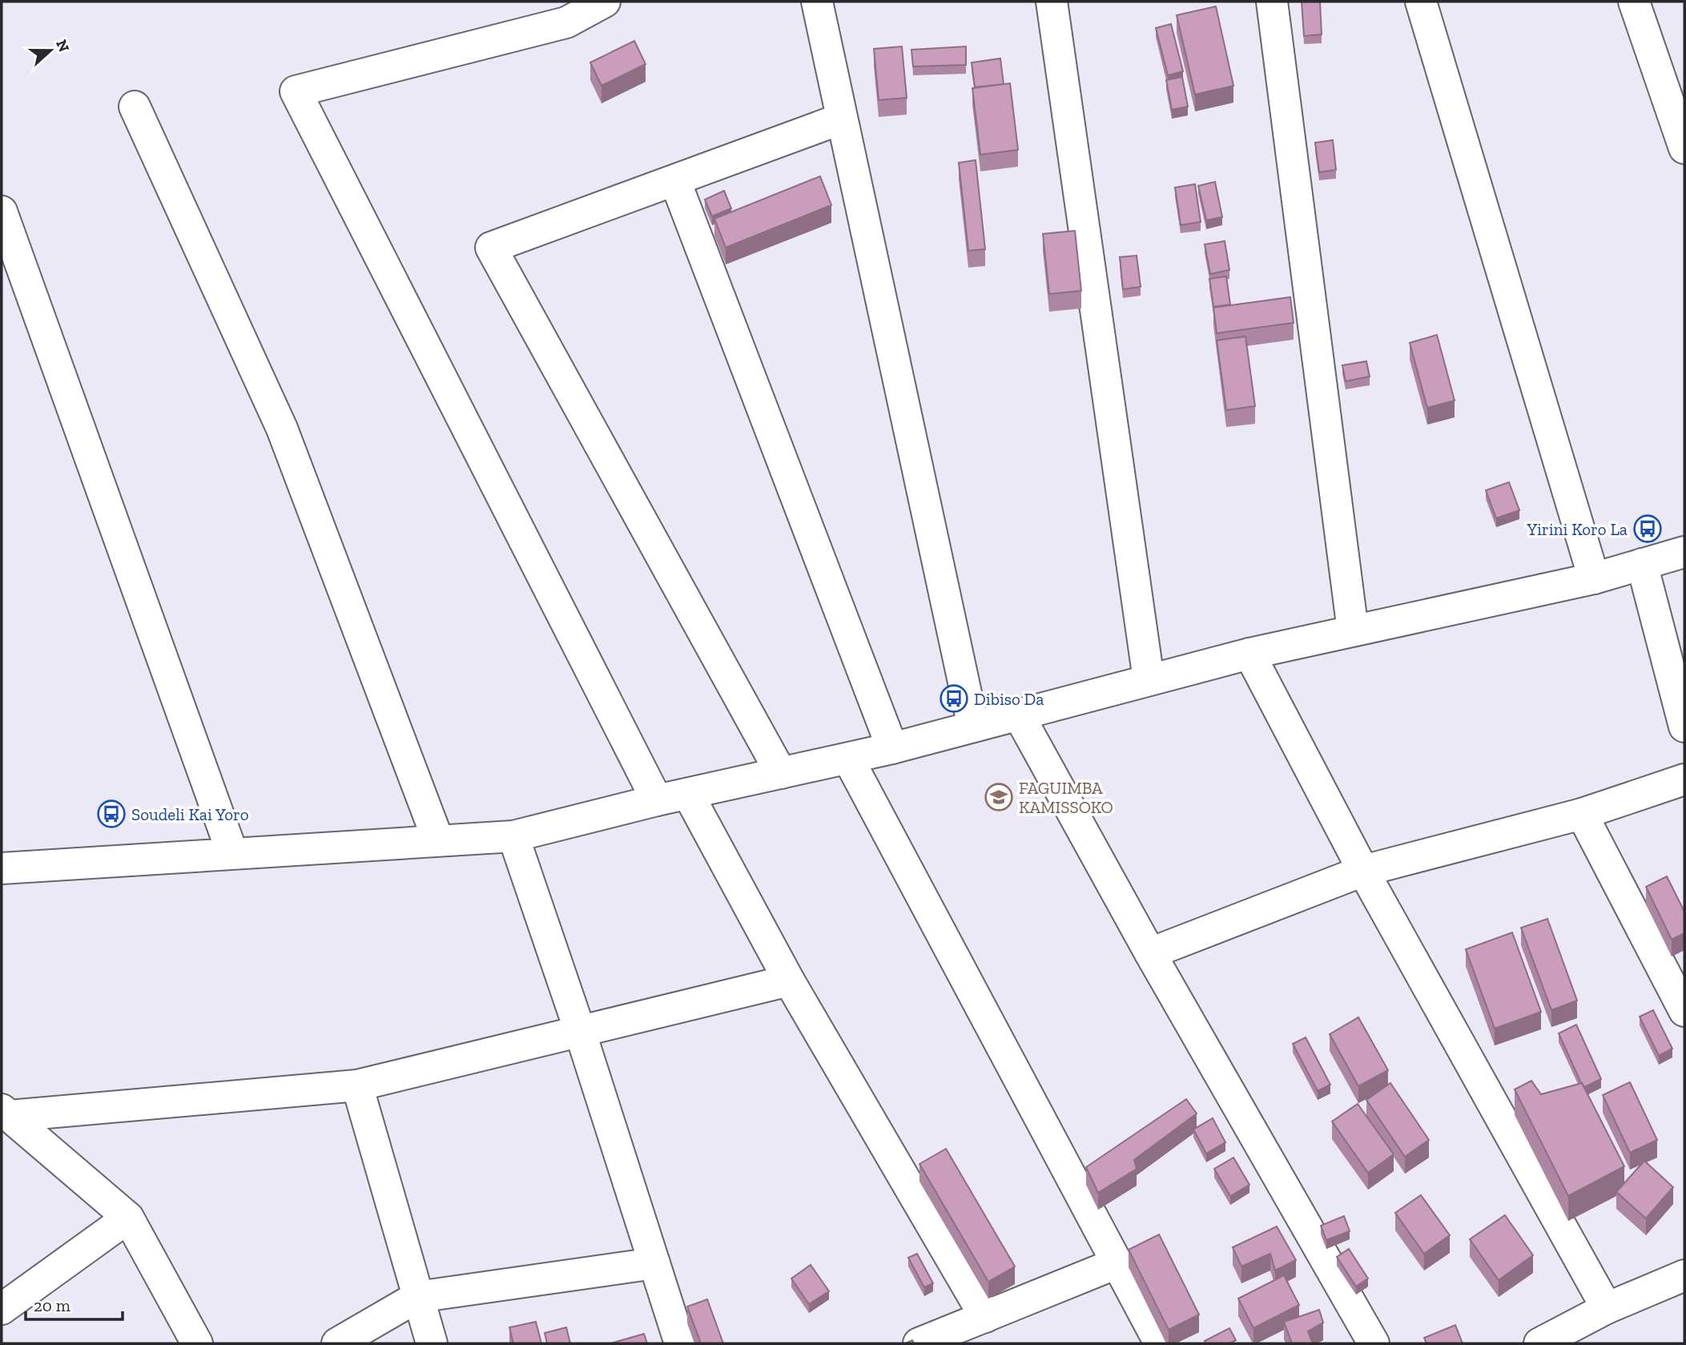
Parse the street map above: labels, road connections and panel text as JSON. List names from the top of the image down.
{
  "places": {
    "bus stop": ["Yirini Koro La", "Dibiso Da", "Soudeli Kai Yoro"],
    "school or university": ["FAGUIMBA KAMISSOKO"]
  },
  "scale_bar": "20 m",
  "north": "right"
}
